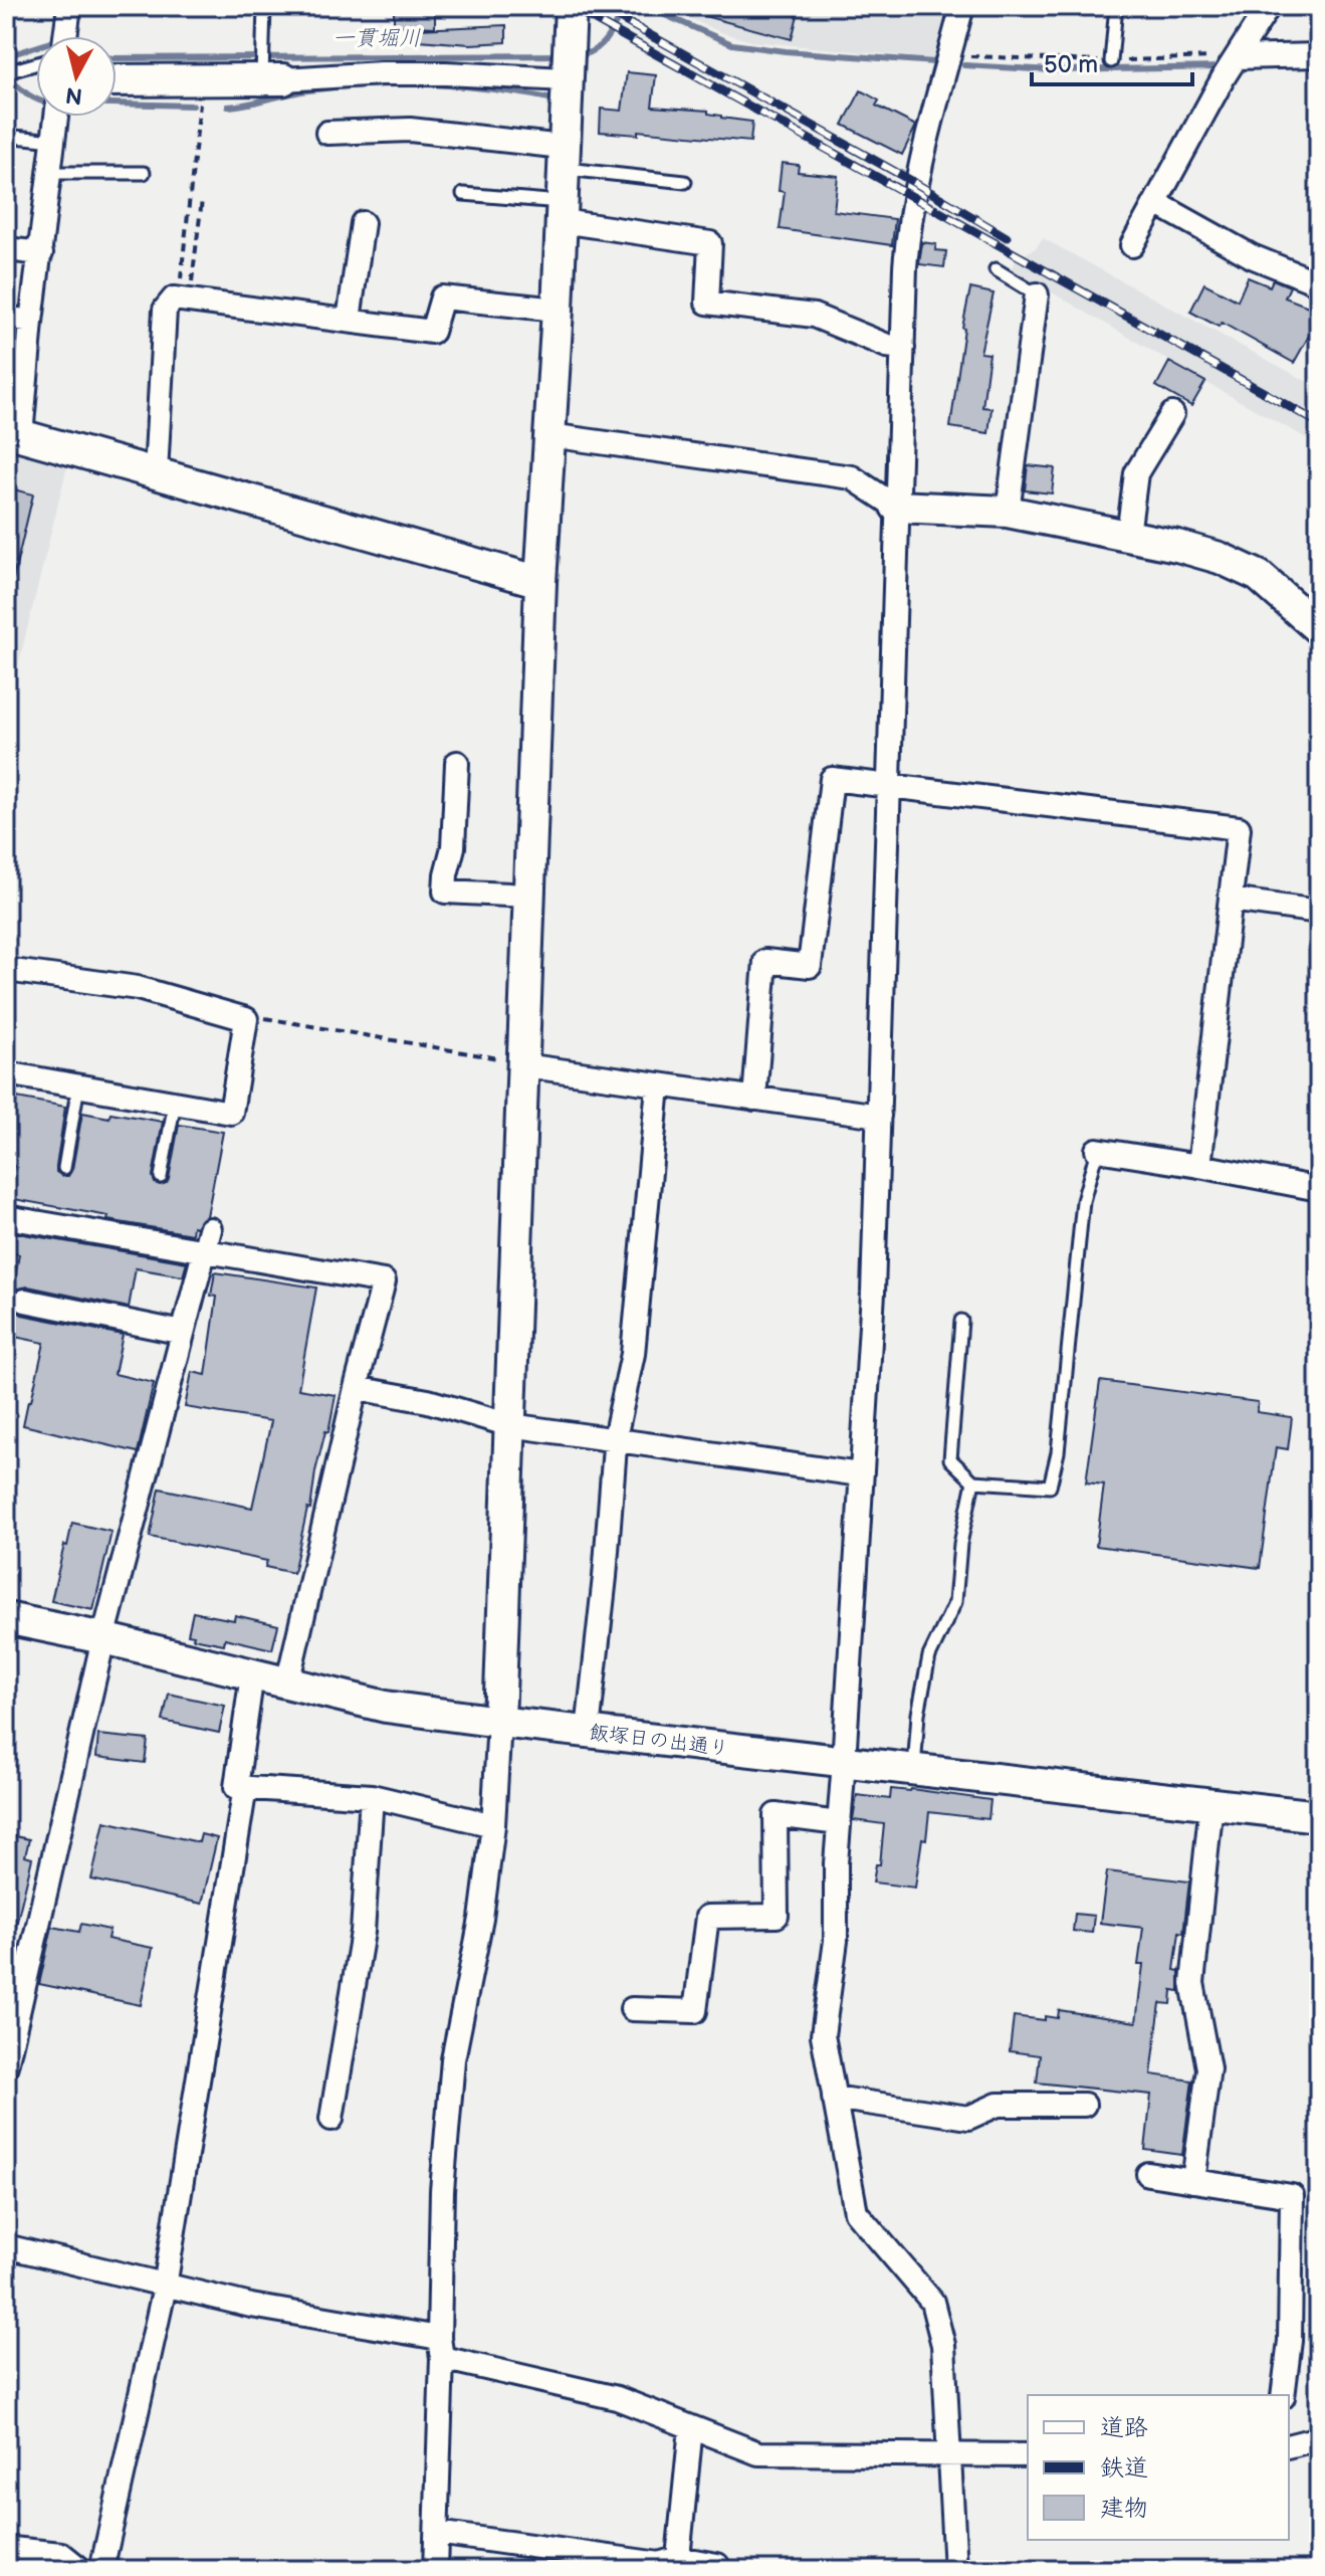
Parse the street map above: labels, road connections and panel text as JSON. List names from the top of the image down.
{
  "streets": {
    "street": ["飯塚日の出通り"]
  },
  "water": ["一貫堀川"],
  "legend": ["道路", "鉄道", "建物"],
  "scale_bar": "50 m",
  "north": "bottom"
}
